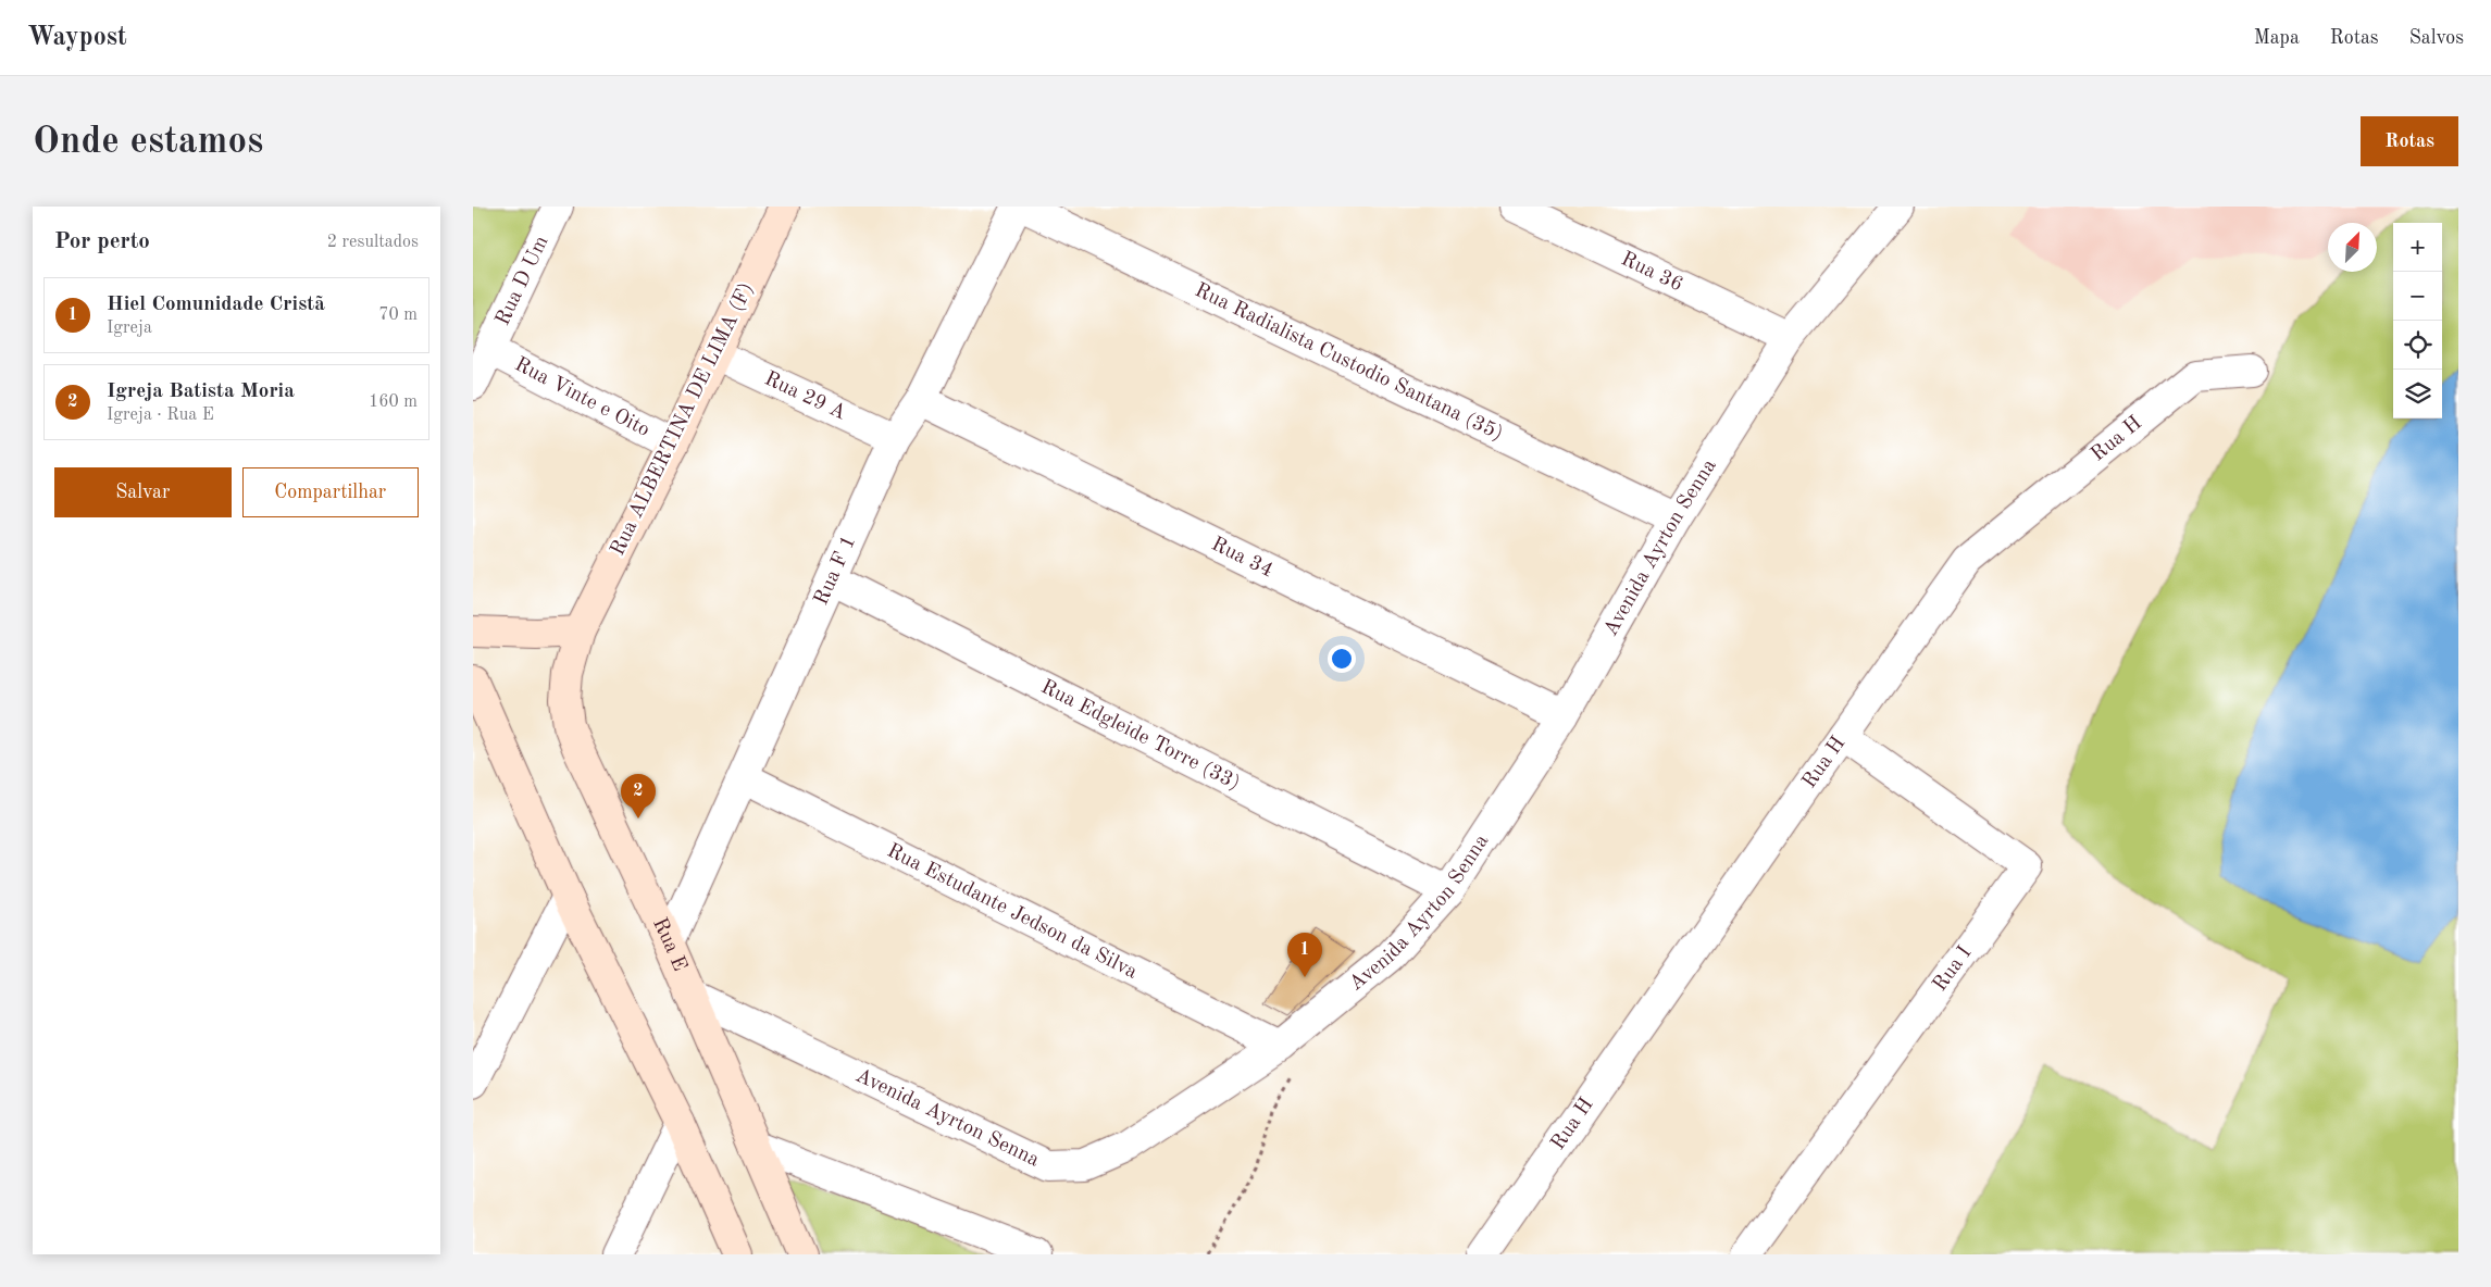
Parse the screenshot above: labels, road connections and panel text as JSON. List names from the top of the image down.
{
  "streets": {
    "street": [
      "Rua 36",
      "Rua D Um",
      "Rua Radialista Custodio Santana (35)",
      "Rua 29 A",
      "Rua Vinte e Oito",
      "Rua ALBERTINA DE LIMA (F)",
      "Rua H",
      "Avenida Ayrton Senna",
      "Rua 34",
      "Rua F 1",
      "Rua Edgleide Torre (33)",
      "Rua Estudante Jedson da Silva",
      "Rua E",
      "Rua I"
    ]
  },
  "crossings": [
    ["Rua 36", "Avenida Ayrton Senna"],
    ["Rua D Um", "Rua Vinte e Oito"],
    ["Rua Radialista Custodio Santana (35)", "Avenida Ayrton Senna"],
    ["Rua 29 A", "Rua ALBERTINA DE LIMA (F)"],
    ["Rua 29 A", "Rua F 1"],
    ["Rua Vinte e Oito", "Rua ALBERTINA DE LIMA (F)"],
    ["Rua ALBERTINA DE LIMA (F)", "Rua E"],
    ["Rua H", "Rua I"],
    ["Avenida Ayrton Senna", "Rua 34"],
    ["Avenida Ayrton Senna", "Rua Edgleide Torre (33)"],
    ["Avenida Ayrton Senna", "Rua Estudante Jedson da Silva"],
    ["Avenida Ayrton Senna", "Rua E"],
    ["Rua 34", "Rua F 1"],
    ["Rua F 1", "Rua Edgleide Torre (33)"],
    ["Rua F 1", "Rua Estudante Jedson da Silva"],
    ["Rua F 1", "Rua E"]
  ],
  "north": "top right",
  "page": {
    "header": "Waypost",
    "nav": ["Mapa", "Rotas", "Salvos"],
    "buttons": [
      "Rotas",
      ["Salvar", "Compartilhar"]
    ],
    "title": "Onde estamos",
    "heading": ["Por perto", "2 resultados"],
    "map_buttons": ["+", "−"],
    "list": [
      {
        "mark": "1",
        "name": "Hiel Comunidade Cristã",
        "note": "Igreja",
        "value": "70 m"
      },
      {
        "mark": "2",
        "name": "Igreja Batista Moria",
        "note": "Igreja · Rua E",
        "value": "160 m"
      }
    ],
    "pins": ["2", "1"]
  }
}
